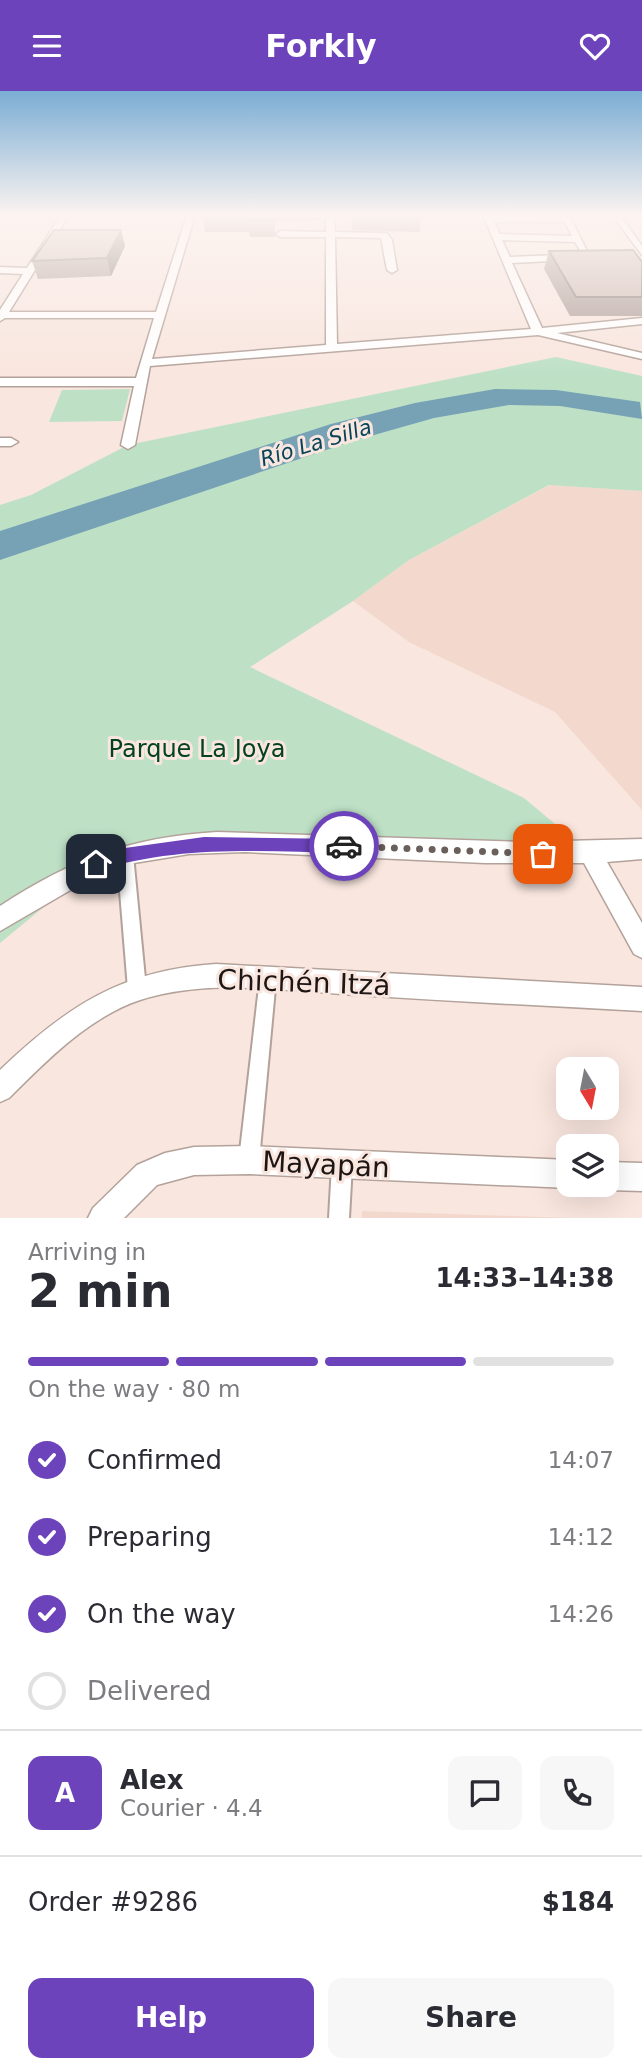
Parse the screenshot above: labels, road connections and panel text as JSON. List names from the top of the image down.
{
  "streets": {
    "street": ["Chichén Itzá", "Mayapán"]
  },
  "water": ["Río La Silla"],
  "parks": ["Parque La Joya"],
  "north": "bottom",
  "page": {
    "header": "Forkly",
    "heading": ["2 min", "Arriving in", "14:33–14:38"],
    "panel": [
      "Alex",
      "Courier · 4.4",
      "Order #9286",
      "$184"
    ],
    "bar": "On the way · 80 m",
    "list": [
      ["Confirmed", "14:07"],
      ["Preparing", "14:12"],
      ["On the way", "14:26"],
      "Delivered"
    ],
    "round": "A",
    "buttons": ["Help", "Share"]
  }
}
